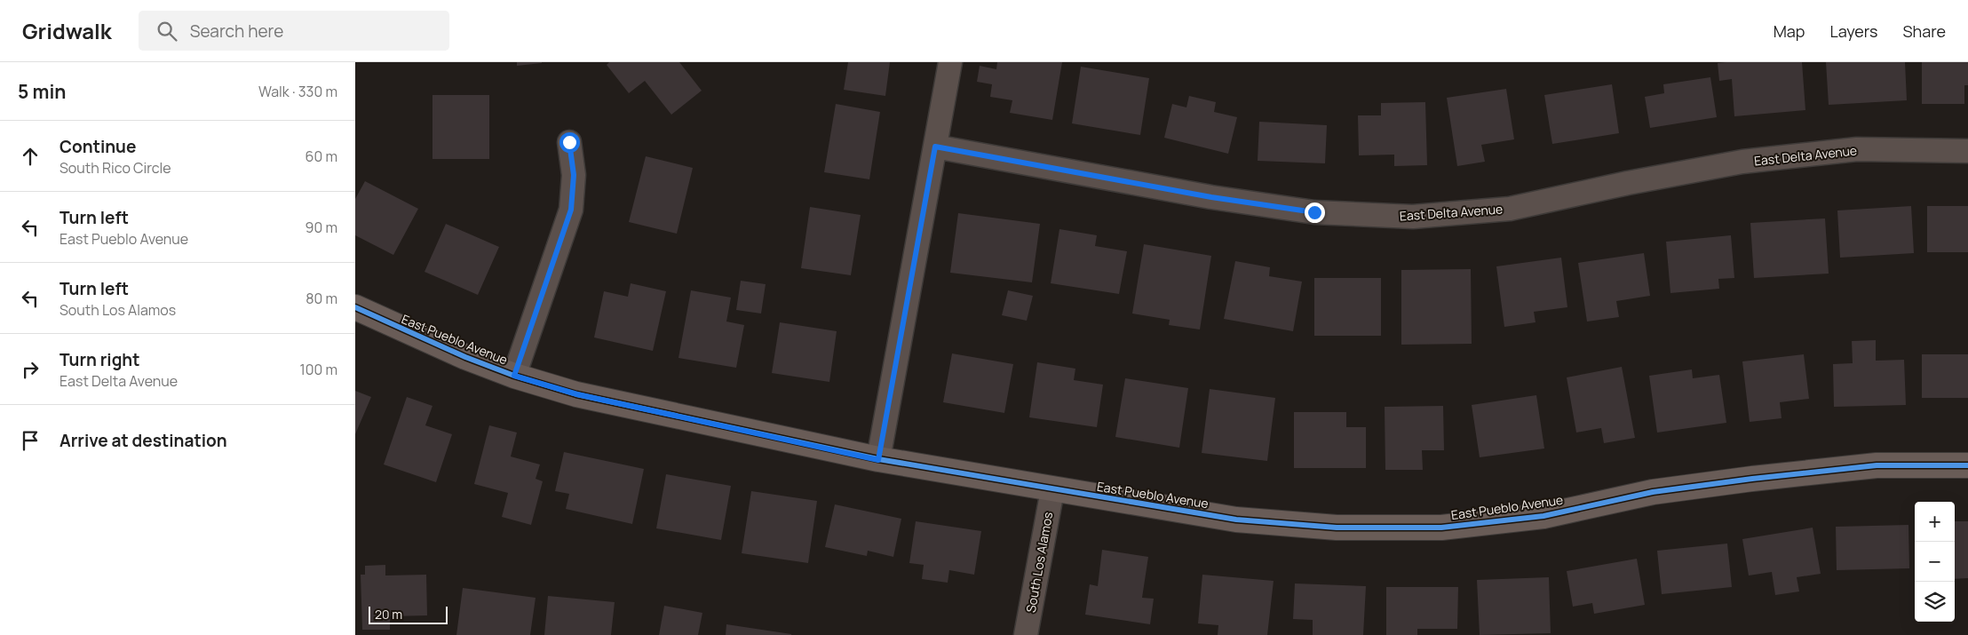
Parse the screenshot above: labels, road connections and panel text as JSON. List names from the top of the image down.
{
  "streets": {
    "street": ["East Delta Avenue", "East Pueblo Avenue", "South Los Alamos"]
  },
  "crossings": [
    ["East Pueblo Avenue", "South Los Alamos"]
  ],
  "scale_bar": "20 m",
  "page": {
    "header": "Gridwalk",
    "search": "Search here",
    "nav": ["Map", "Layers", "Share"],
    "heading": ["5 min", "Walk · 330 m"],
    "list": [
      ["Continue", "South Rico Circle", "60 m"],
      ["Turn left", "East Pueblo Avenue", "90 m"],
      ["Turn left", "South Los Alamos", "80 m"],
      ["Turn right", "East Delta Avenue", "100 m"],
      "Arrive at destination"
    ],
    "map_buttons": ["+", "−"],
    "scale": "20 m"
  }
}
